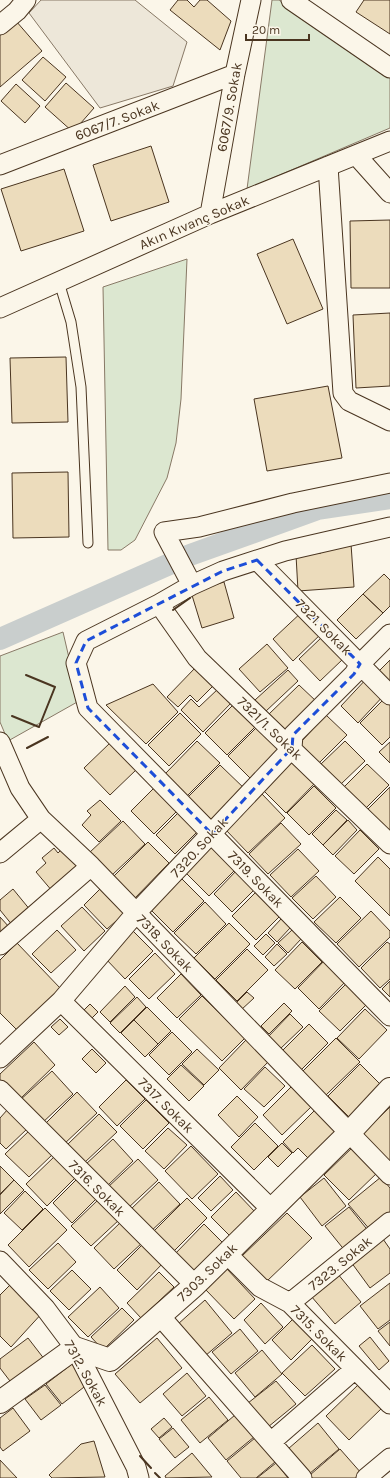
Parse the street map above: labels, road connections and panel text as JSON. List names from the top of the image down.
{
  "streets": {
    "street": [
      "6067/9. Sokak",
      "6067/7. Sokak",
      "Akın Kıvanç Sokak",
      "7321. Sokak",
      "7321/1. Sokak",
      "7320. Sokak",
      "7319. Sokak",
      "7318. Sokak",
      "7317. Sokak",
      "7316. Sokak",
      "7323. Sokak",
      "7303. Sokak",
      "7315. Sokak",
      "7312. Sokak"
    ]
  },
  "crossings": [
    ["6067/9. Sokak", "6067/7. Sokak"],
    ["6067/9. Sokak", "Akın Kıvanç Sokak"],
    ["7321. Sokak", "7320. Sokak"],
    ["7321/1. Sokak", "7320. Sokak"],
    ["7321/1. Sokak", "7319. Sokak"],
    ["7320. Sokak", "7319. Sokak"],
    ["7320. Sokak", "7318. Sokak"],
    ["7320. Sokak", "7317. Sokak"],
    ["7318. Sokak", "7303. Sokak"],
    ["7317. Sokak", "7303. Sokak"],
    ["7316. Sokak", "7303. Sokak"],
    ["7323. Sokak", "7315. Sokak"],
    ["7303. Sokak", "7315. Sokak"],
    ["7303. Sokak", "7312. Sokak"]
  ],
  "scale_bar": "20 m"
}
